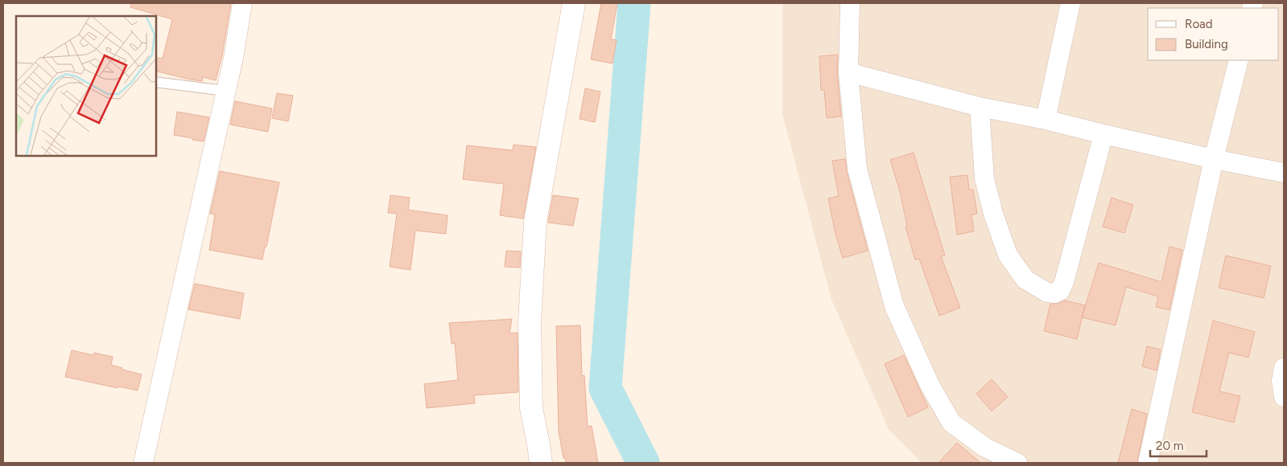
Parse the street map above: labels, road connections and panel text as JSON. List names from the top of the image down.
{
  "legend": ["Road", "Building"],
  "scale_bar": "20 m"
}
